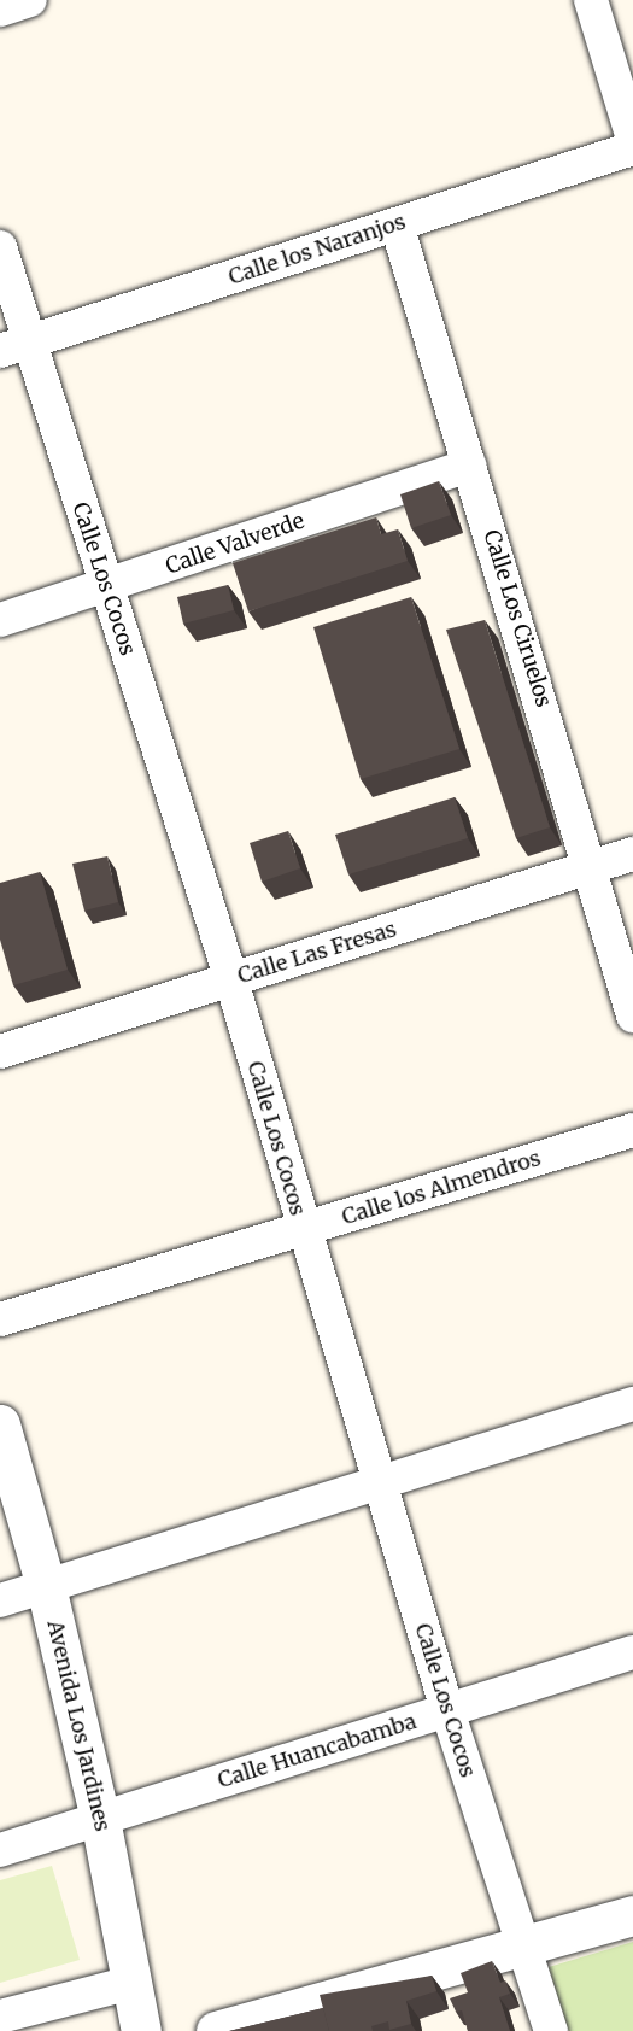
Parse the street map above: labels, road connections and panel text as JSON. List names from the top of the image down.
{
  "streets": {
    "street": [
      "Calle los Naranjos",
      "Calle Valverde",
      "Calle Los Cocos",
      "Calle Los Ciruelos",
      "Calle Las Fresas",
      "Calle los Almendros",
      "Avenida Los Jardines",
      "Calle Huancabamba"
    ]
  },
  "crossings": [
    ["Calle los Naranjos", "Calle Los Cocos"],
    ["Calle los Naranjos", "Calle Los Ciruelos"],
    ["Calle Valverde", "Calle Los Cocos"],
    ["Calle Valverde", "Calle Los Ciruelos"],
    ["Calle Los Cocos", "Calle Las Fresas"],
    ["Calle Los Cocos", "Calle los Almendros"],
    ["Calle Los Cocos", "Calle Huancabamba"],
    ["Calle Los Ciruelos", "Calle Las Fresas"],
    ["Avenida Los Jardines", "Calle Huancabamba"]
  ]
}
